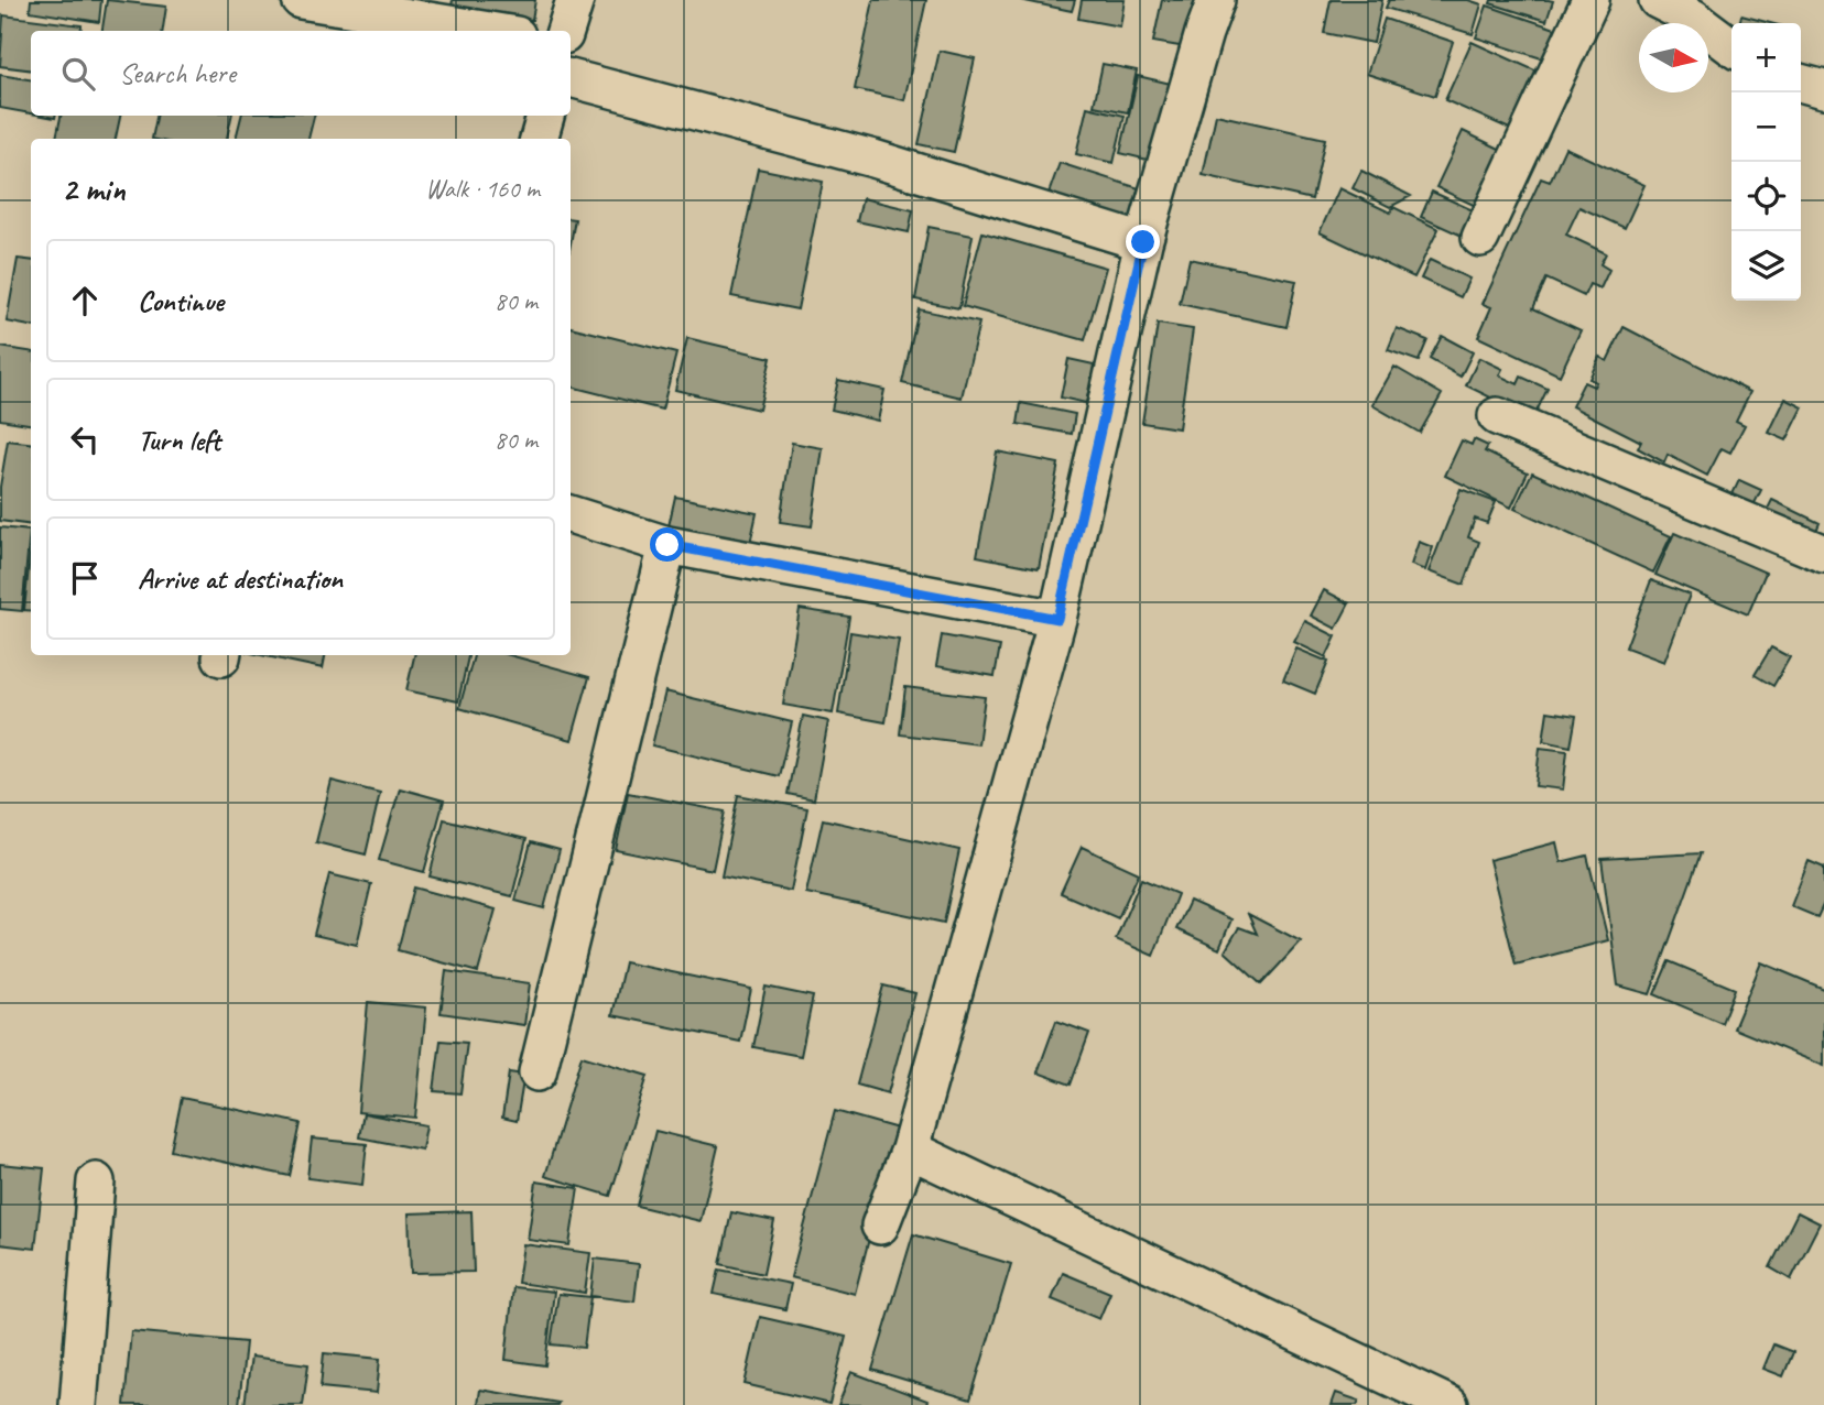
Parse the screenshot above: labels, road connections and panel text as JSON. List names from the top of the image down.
{
  "north": "right",
  "page": {
    "map_buttons": ["+", "−"],
    "search": "Search here",
    "heading": ["2 min", "Walk · 160 m"],
    "list": [
      ["Continue", "80 m"],
      ["Turn left", "80 m"],
      "Arrive at destination"
    ]
  }
}
